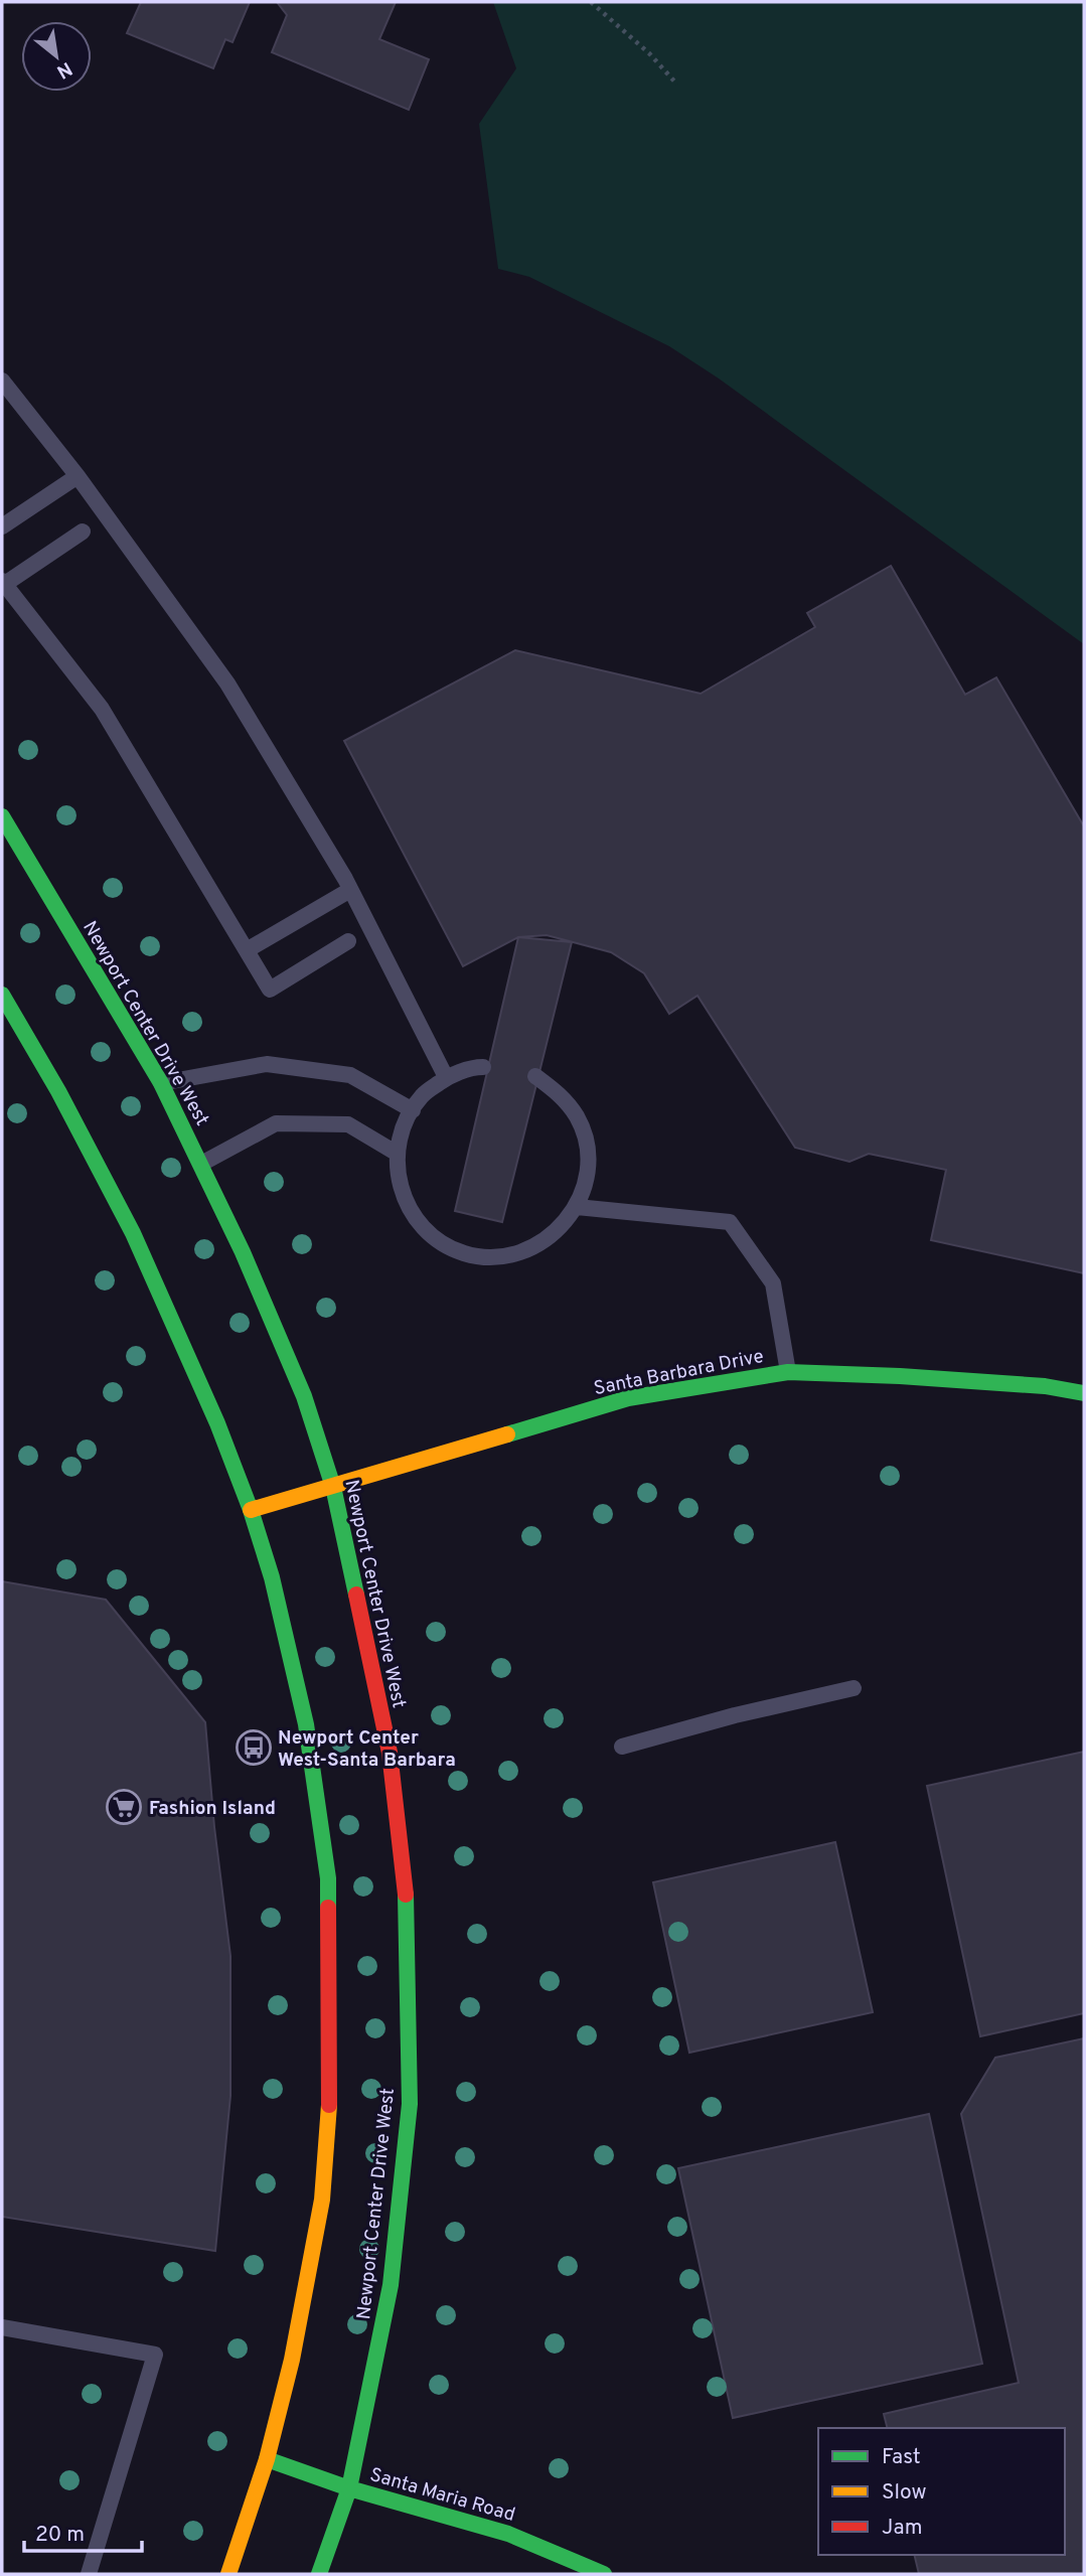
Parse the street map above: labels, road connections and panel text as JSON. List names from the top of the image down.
{
  "streets": {
    "main road": ["Newport Center Drive West", "Santa Barbara Drive", "Santa Maria Road"]
  },
  "crossings": [
    ["Newport Center Drive West", "Santa Barbara Drive"],
    ["Newport Center Drive West", "Santa Maria Road"]
  ],
  "places": {
    "bus stop": ["Newport Center West-Santa Barbara"],
    "supermarket": ["Fashion Island"]
  },
  "legend": ["Fast", "Slow", "Jam"],
  "scale_bar": "20 m",
  "north": "bottom right"
}
